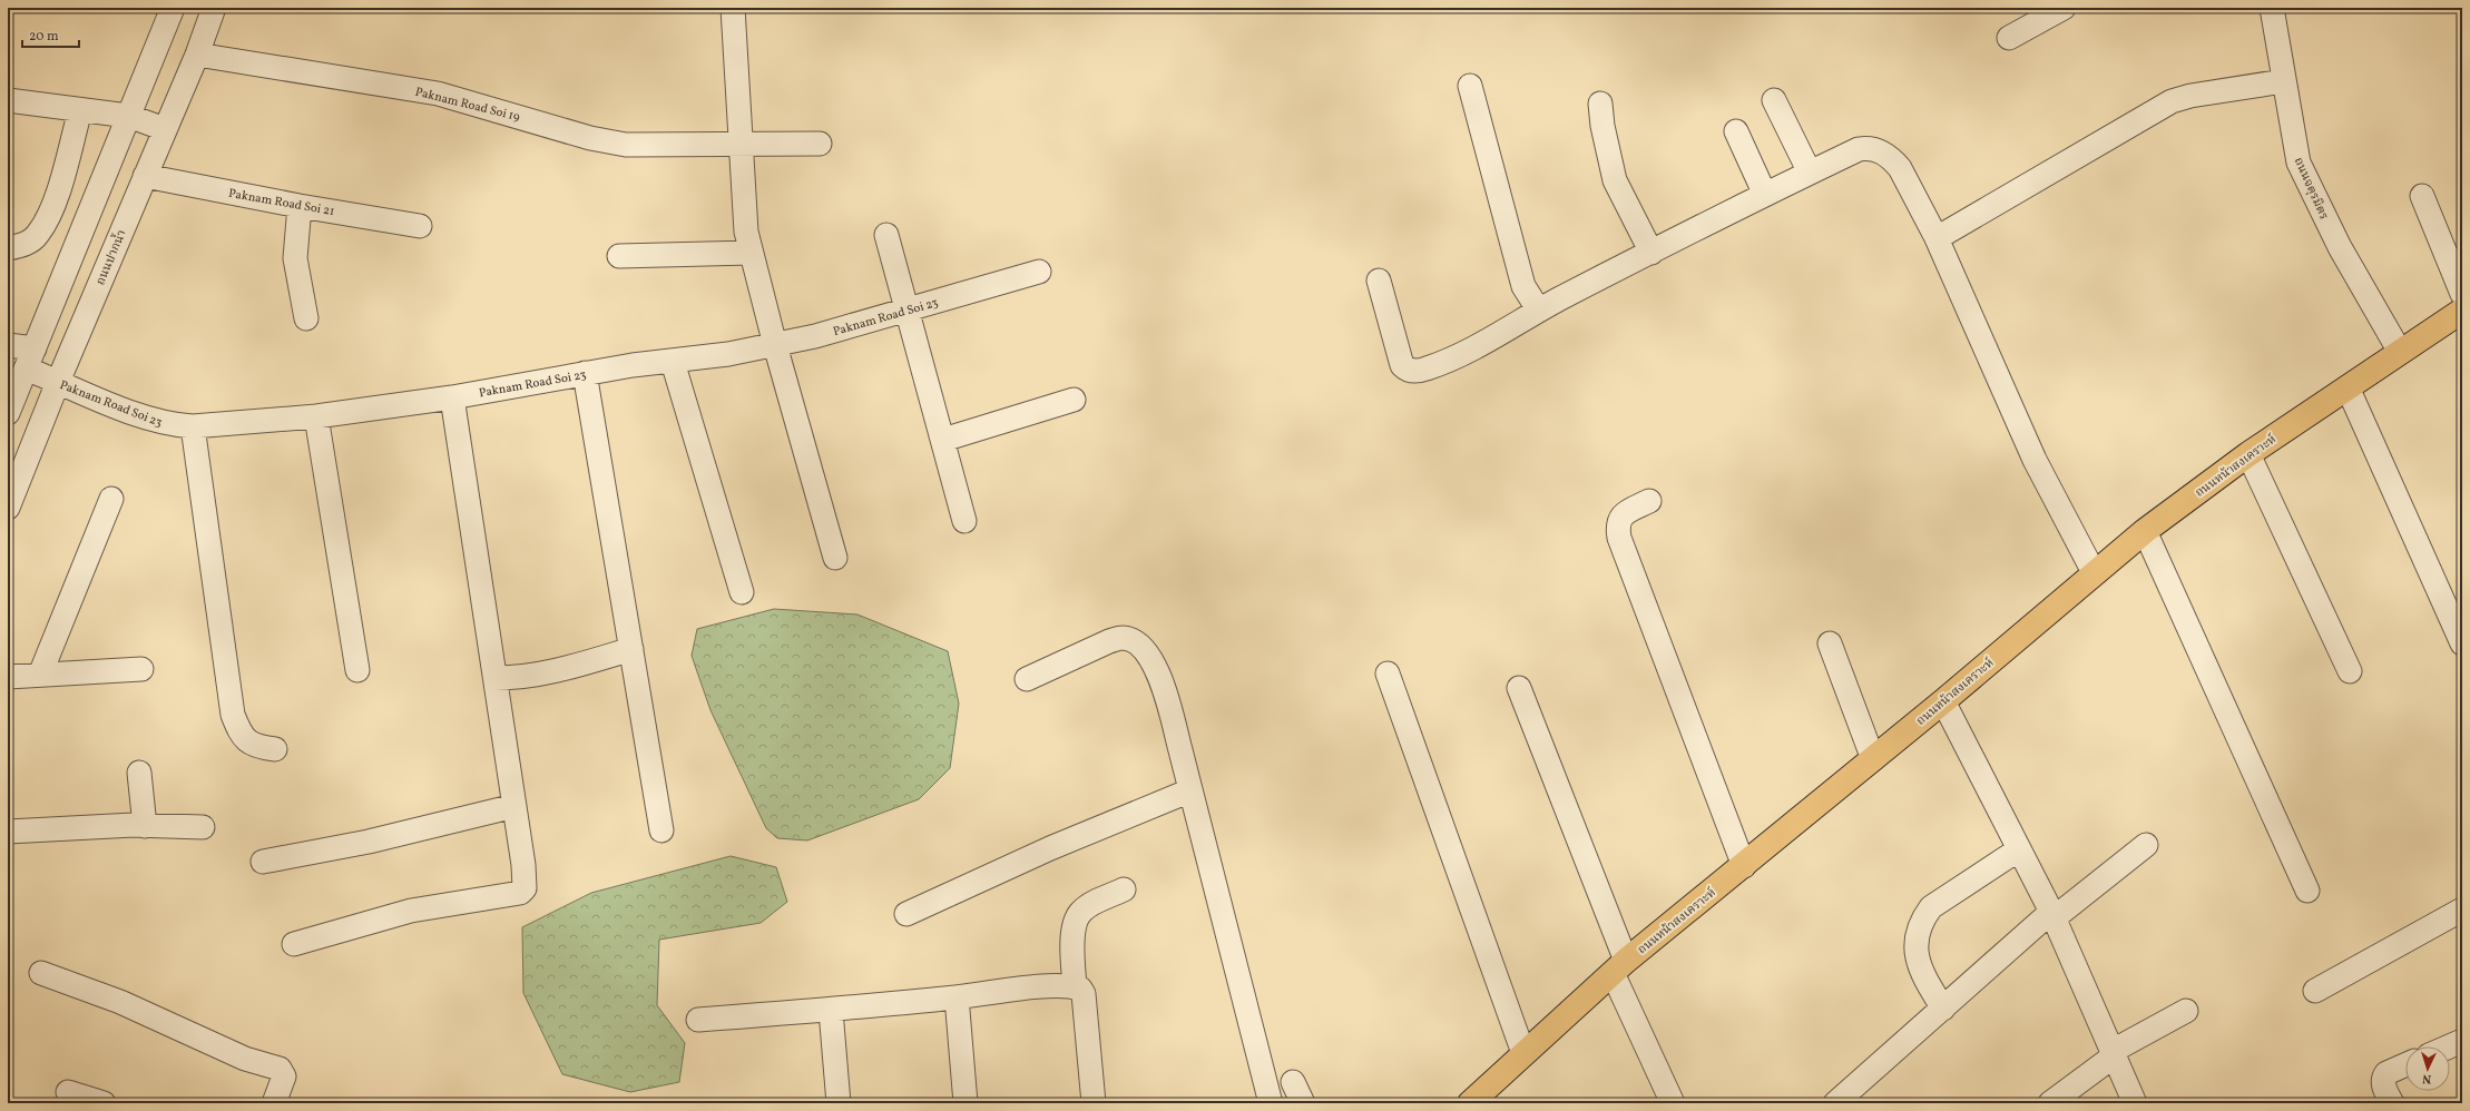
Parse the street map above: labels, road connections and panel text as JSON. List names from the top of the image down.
{
  "streets": {
    "main road": ["ถนนหน้าสงเคราะห์"],
    "street": [
      "Paknam Road Soi 19",
      "ถนนจตุรมิตร",
      "Paknam Road Soi 21",
      "ถนนปากน้ำ",
      "Paknam Road Soi 23"
    ]
  },
  "crossings": [
    ["Paknam Road Soi 19", "ถนนปากน้ำ"],
    ["ถนนจตุรมิตร", "ถนนหน้าสงเคราะห์"],
    ["Paknam Road Soi 21", "ถนนปากน้ำ"],
    ["ถนนปากน้ำ", "Paknam Road Soi 23"]
  ],
  "scale_bar": "20 m",
  "north": "bottom"
}
